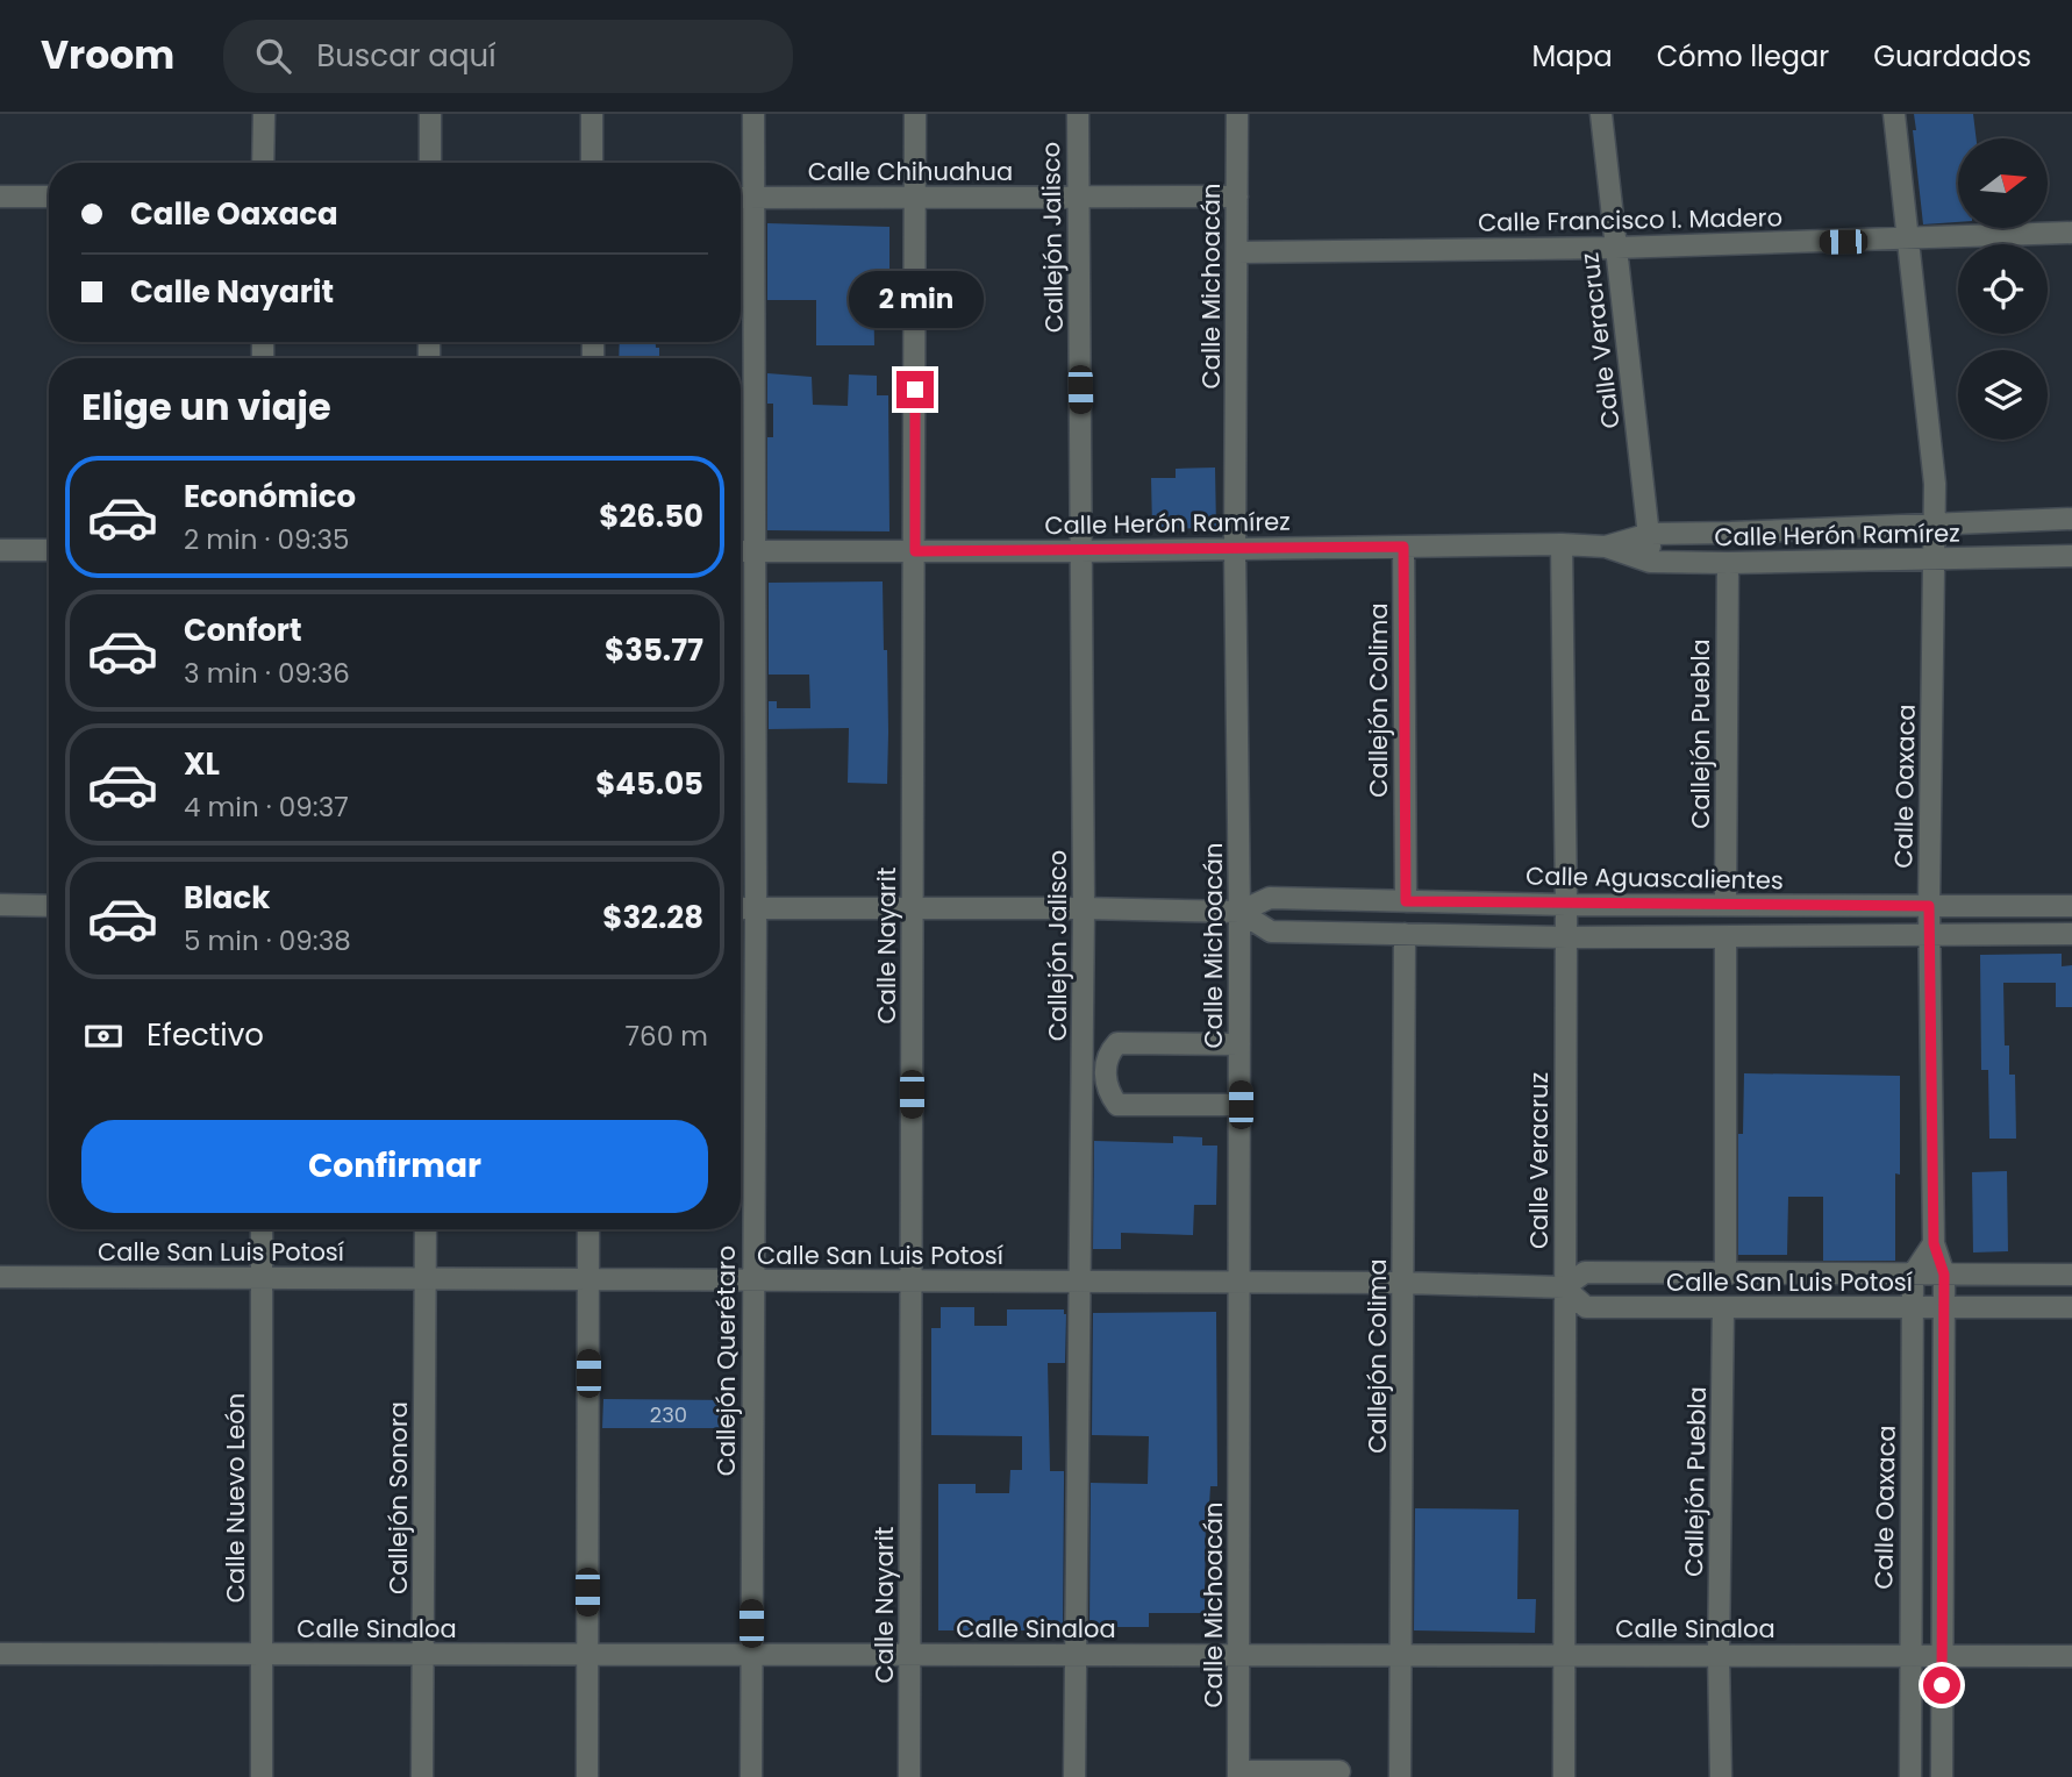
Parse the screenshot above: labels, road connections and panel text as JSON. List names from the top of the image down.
{
  "streets": {
    "street": [
      "Calle Chihuahua",
      "Calle Francisco I. Madero",
      "Callejón Jalisco",
      "Calle Michoacán",
      "Calle Veracruz",
      "Calle Herón Ramírez",
      "Callejón Colima",
      "Callejón Puebla",
      "Calle Oaxaca",
      "Calle Aguascalientes",
      "Calle Nayarit",
      "Calle San Luis Potosí",
      "Callejón Querétaro",
      "Calle Nuevo León",
      "Callejón Sonora",
      "Calle Sinaloa"
    ]
  },
  "crossings": [
    ["Calle Chihuahua", "Callejón Jalisco"],
    ["Calle Chihuahua", "Calle Michoacán"],
    ["Calle Chihuahua", "Calle Nayarit"],
    ["Calle Chihuahua", "Callejón Querétaro"],
    ["Calle Francisco I. Madero", "Calle Michoacán"],
    ["Calle Francisco I. Madero", "Calle Veracruz"],
    ["Calle Francisco I. Madero", "Calle Oaxaca"],
    ["Callejón Jalisco", "Calle Herón Ramírez"],
    ["Callejón Jalisco", "Calle Aguascalientes"],
    ["Callejón Jalisco", "Calle San Luis Potosí"],
    ["Callejón Jalisco", "Calle Sinaloa"],
    ["Calle Michoacán", "Calle Herón Ramírez"],
    ["Calle Michoacán", "Calle Aguascalientes"],
    ["Calle Michoacán", "Calle San Luis Potosí"],
    ["Calle Michoacán", "Calle Sinaloa"],
    ["Calle Veracruz", "Calle Herón Ramírez"],
    ["Calle Veracruz", "Calle Aguascalientes"],
    ["Calle Veracruz", "Calle San Luis Potosí"],
    ["Calle Veracruz", "Calle Sinaloa"],
    ["Calle Herón Ramírez", "Callejón Colima"],
    ["Calle Herón Ramírez", "Callejón Puebla"],
    ["Calle Herón Ramírez", "Calle Oaxaca"],
    ["Calle Herón Ramírez", "Calle Nayarit"],
    ["Calle Herón Ramírez", "Callejón Querétaro"],
    ["Callejón Colima", "Calle Aguascalientes"],
    ["Callejón Colima", "Calle San Luis Potosí"],
    ["Callejón Colima", "Calle Sinaloa"],
    ["Callejón Puebla", "Calle Aguascalientes"],
    ["Callejón Puebla", "Calle San Luis Potosí"],
    ["Callejón Puebla", "Calle Sinaloa"],
    ["Calle Oaxaca", "Calle Aguascalientes"],
    ["Calle Oaxaca", "Calle San Luis Potosí"],
    ["Calle Oaxaca", "Calle Sinaloa"],
    ["Calle Aguascalientes", "Calle Nayarit"],
    ["Calle Aguascalientes", "Callejón Querétaro"],
    ["Calle Nayarit", "Calle San Luis Potosí"],
    ["Calle Nayarit", "Calle Sinaloa"],
    ["Calle San Luis Potosí", "Callejón Querétaro"],
    ["Calle San Luis Potosí", "Calle Nuevo León"],
    ["Calle San Luis Potosí", "Callejón Sonora"],
    ["Callejón Querétaro", "Calle Sinaloa"],
    ["Calle Nuevo León", "Calle Sinaloa"],
    ["Callejón Sonora", "Calle Sinaloa"]
  ],
  "house_numbers": ["230"],
  "north": "right",
  "page": {
    "header": "Vroom",
    "search": "Buscar aquí",
    "nav": ["Mapa", "Cómo llegar", "Guardados"],
    "banner": ["Calle Oaxaca", "Calle Nayarit"],
    "bubble": "2 min",
    "heading": "Elige un viaje",
    "list": [
      {
        "name": "Económico",
        "note": "2 min · 09:35",
        "value": "$26.50"
      },
      {
        "name": "Confort",
        "note": "3 min · 09:36",
        "value": "$35.77"
      },
      {
        "name": "XL",
        "note": "4 min · 09:37",
        "value": "$45.05"
      },
      {
        "name": "Black",
        "note": "5 min · 09:38",
        "value": "$32.28"
      }
    ],
    "pay": ["Efectivo", "760 m"],
    "buttons": "Confirmar"
  }
}
